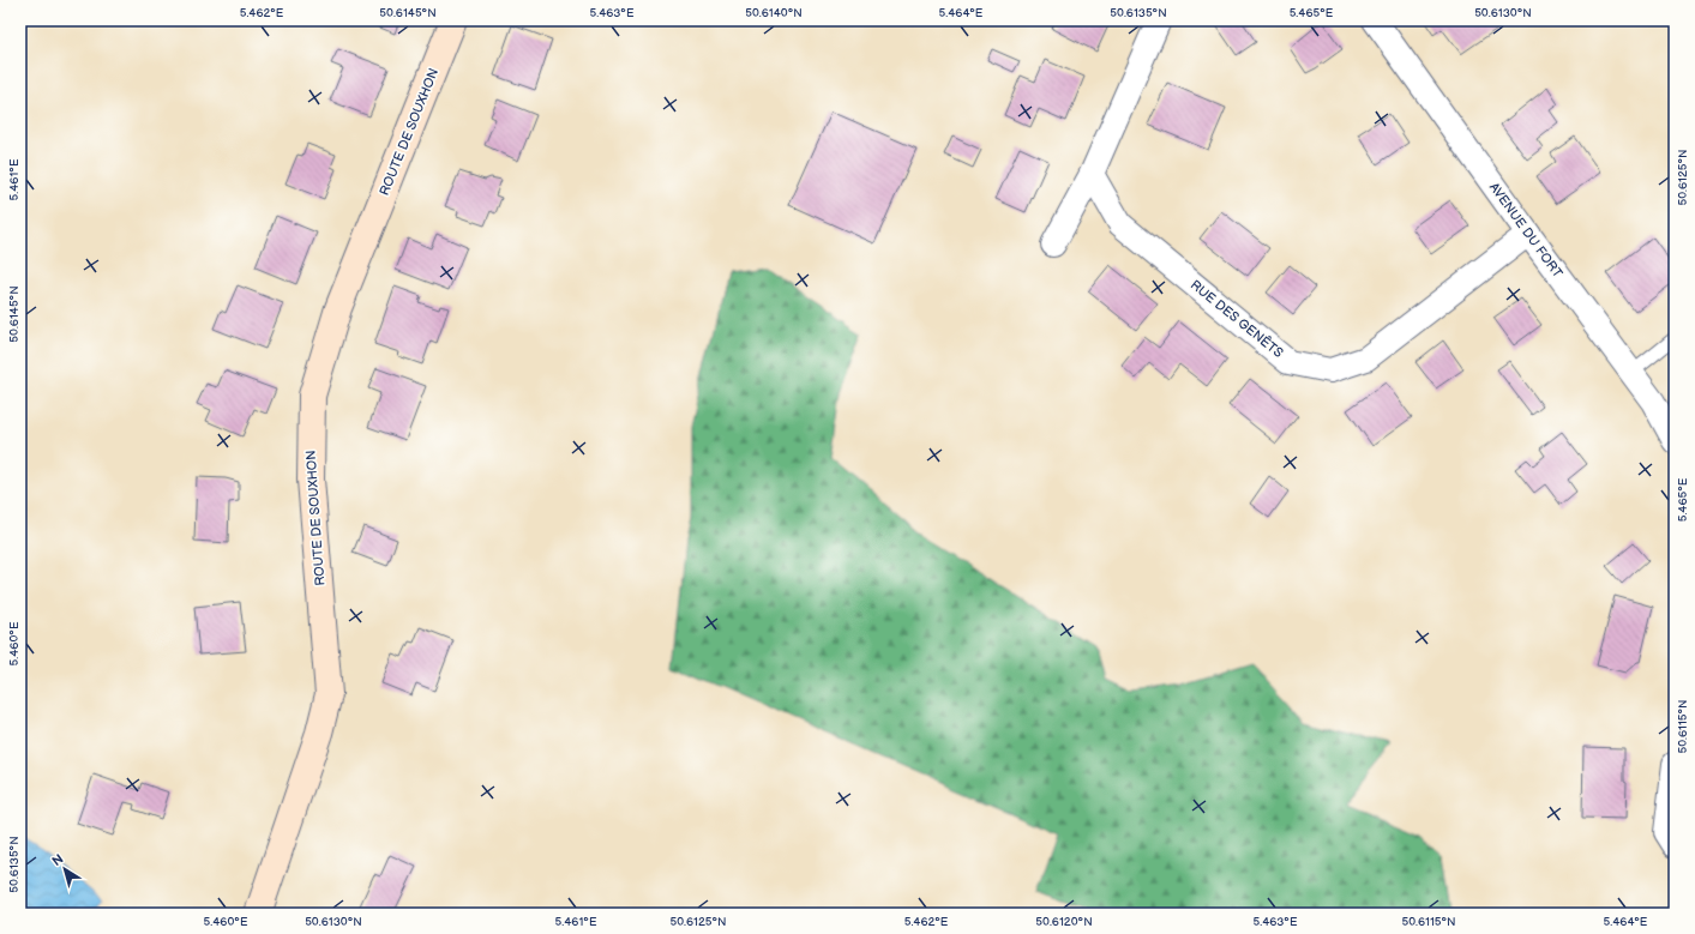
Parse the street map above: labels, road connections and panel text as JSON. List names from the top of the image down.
{
  "streets": {
    "street": ["ROUTE DE SOUXHON", "AVENUE DU FORT", "RUE DES GENÊTS"]
  },
  "crossings": [
    ["AVENUE DU FORT", "RUE DES GENÊTS"]
  ],
  "north": "top left",
  "coordinates": [
    "5.462°E",
    "50.6145°N",
    "5.463°E",
    "50.6140°N",
    "5.464°E",
    "50.6135°N",
    "5.465°E",
    "50.6130°N",
    "50.6125°N",
    "5.461°E",
    "5.460°E",
    "50.6115°N",
    "50.6120°N"
  ]
}
